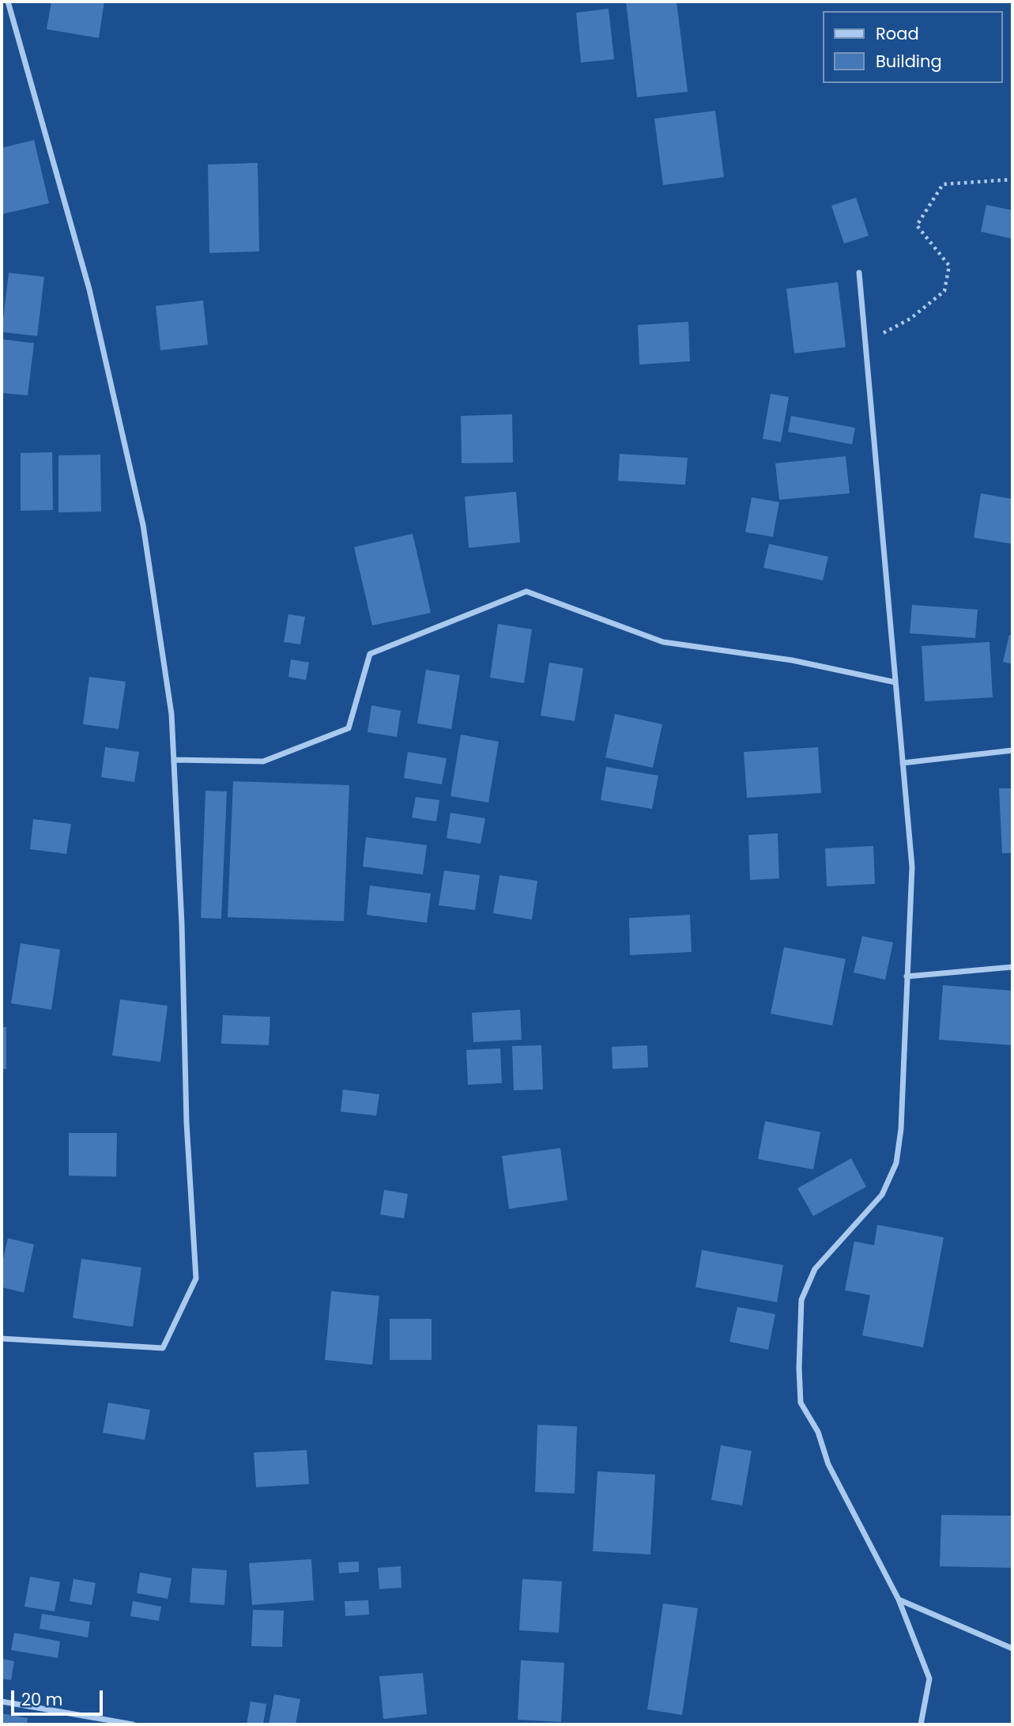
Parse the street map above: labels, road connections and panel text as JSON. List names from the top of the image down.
{
  "legend": ["Road", "Building"],
  "scale_bar": "20 m"
}
